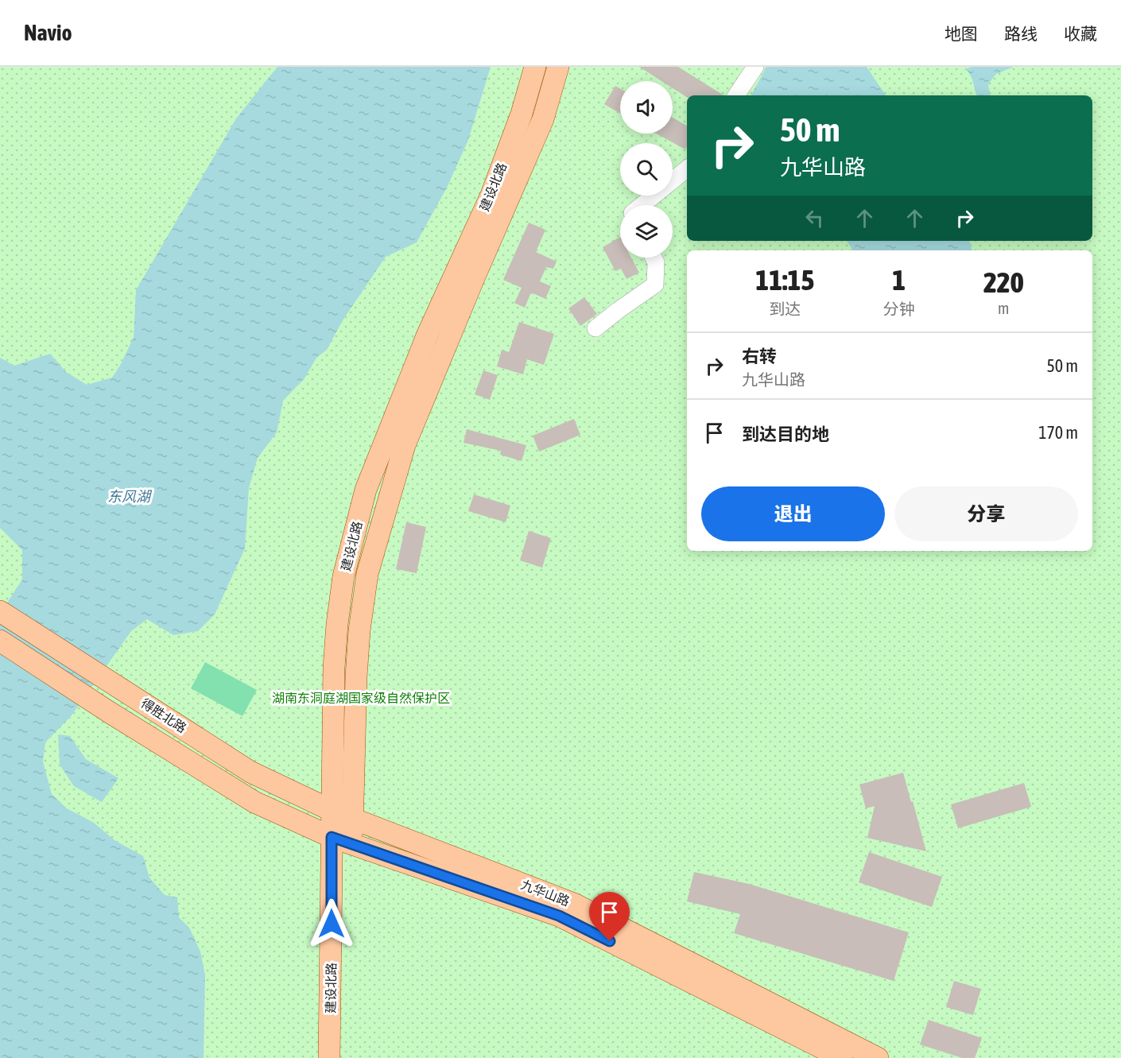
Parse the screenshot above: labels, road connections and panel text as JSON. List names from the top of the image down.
{
  "streets": {
    "main road": ["建设北路", "得胜北路", "九华山路"]
  },
  "crossings": [
    ["建设北路", "得胜北路"],
    ["建设北路", "九华山路"],
    ["得胜北路", "九华山路"]
  ],
  "water": ["东风湖"],
  "parks": ["湖南东洞庭湖国家级自然保护区"],
  "page": {
    "header": "Navio",
    "nav": ["地图", "路线", "收藏"],
    "turn": ["50 m", "九华山路"],
    "eta": [
      "11:15",
      "到达",
      "1",
      "分钟",
      "220",
      "m"
    ],
    "list": [
      {
        "name": "右转",
        "note": "九华山路",
        "value": "50 m"
      },
      {
        "name": "到达目的地",
        "value": "170 m"
      }
    ],
    "buttons": ["退出", "分享"]
  }
}
